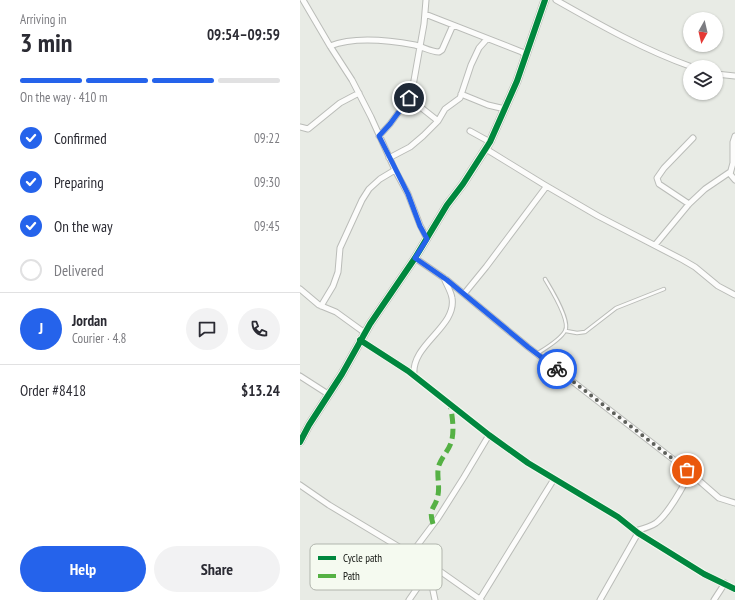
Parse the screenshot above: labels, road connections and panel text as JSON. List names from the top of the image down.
{
  "legend": ["Cycle path", "Path"],
  "north": "bottom",
  "page": {
    "heading": ["3 min", "Arriving in", "09:54–09:59"],
    "panel": [
      "Jordan",
      "Courier · 4.8",
      "Order #8418",
      "$13.24"
    ],
    "bar": "On the way · 410 m",
    "list": [
      ["Confirmed", "09:22"],
      ["Preparing", "09:30"],
      ["On the way", "09:45"],
      "Delivered"
    ],
    "round": "J",
    "buttons": ["Help", "Share"]
  }
}
